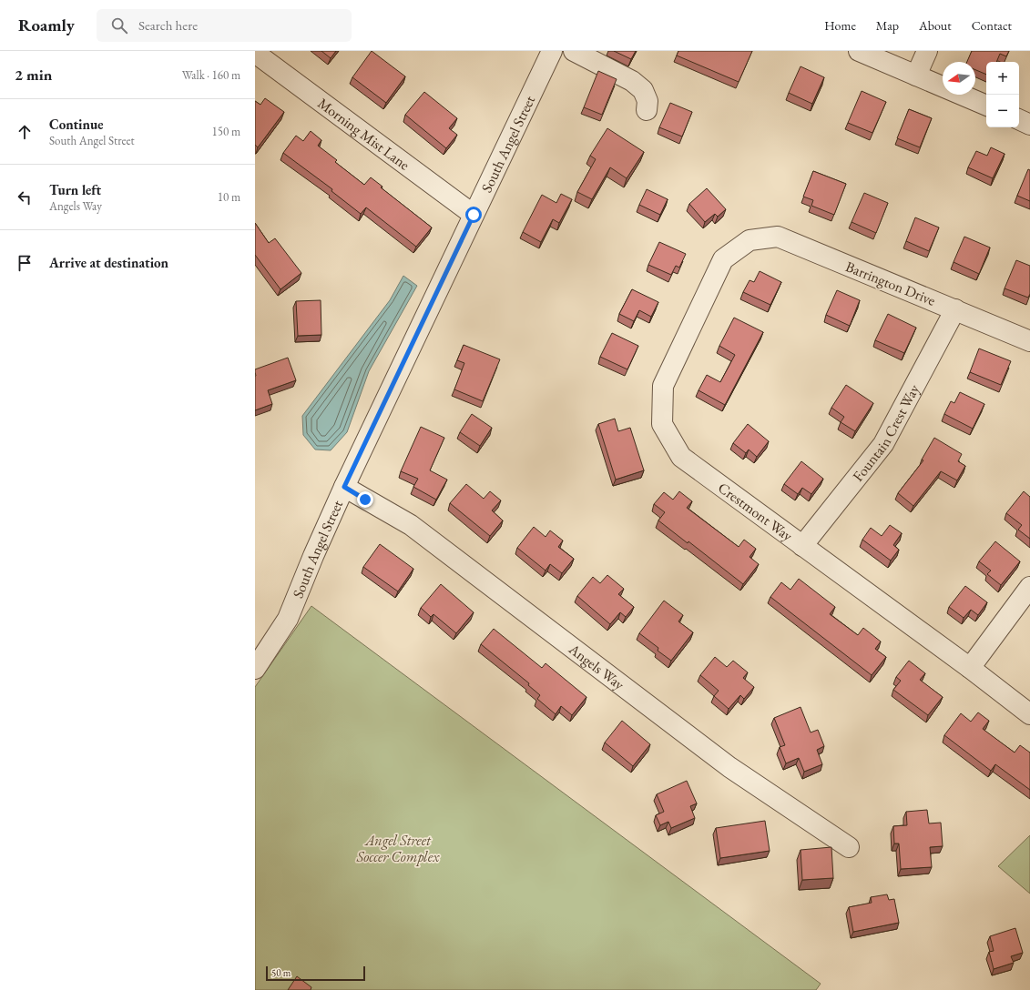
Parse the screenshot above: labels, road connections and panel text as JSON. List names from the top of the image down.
{
  "streets": {
    "street": [
      "Morning Mist Lane",
      "South Angel Street",
      "Barrington Drive",
      "Fountain Crest Way",
      "Crestmont Way",
      "Angels Way"
    ]
  },
  "crossings": [
    ["Morning Mist Lane", "South Angel Street"],
    ["South Angel Street", "Angels Way"],
    ["Barrington Drive", "Fountain Crest Way"],
    ["Barrington Drive", "Crestmont Way"],
    ["Fountain Crest Way", "Crestmont Way"]
  ],
  "parks": ["Angel Street Soccer Complex"],
  "scale_bar": "50 m",
  "north": "left",
  "page": {
    "header": "Roamly",
    "search": "Search here",
    "nav": [
      "Home",
      "Map",
      "About",
      "Contact"
    ],
    "heading": ["2 min", "Walk · 160 m"],
    "map_buttons": ["+", "−"],
    "list": [
      ["Continue", "South Angel Street", "150 m"],
      ["Turn left", "Angels Way", "10 m"],
      "Arrive at destination"
    ],
    "scale": "50 m"
  }
}
